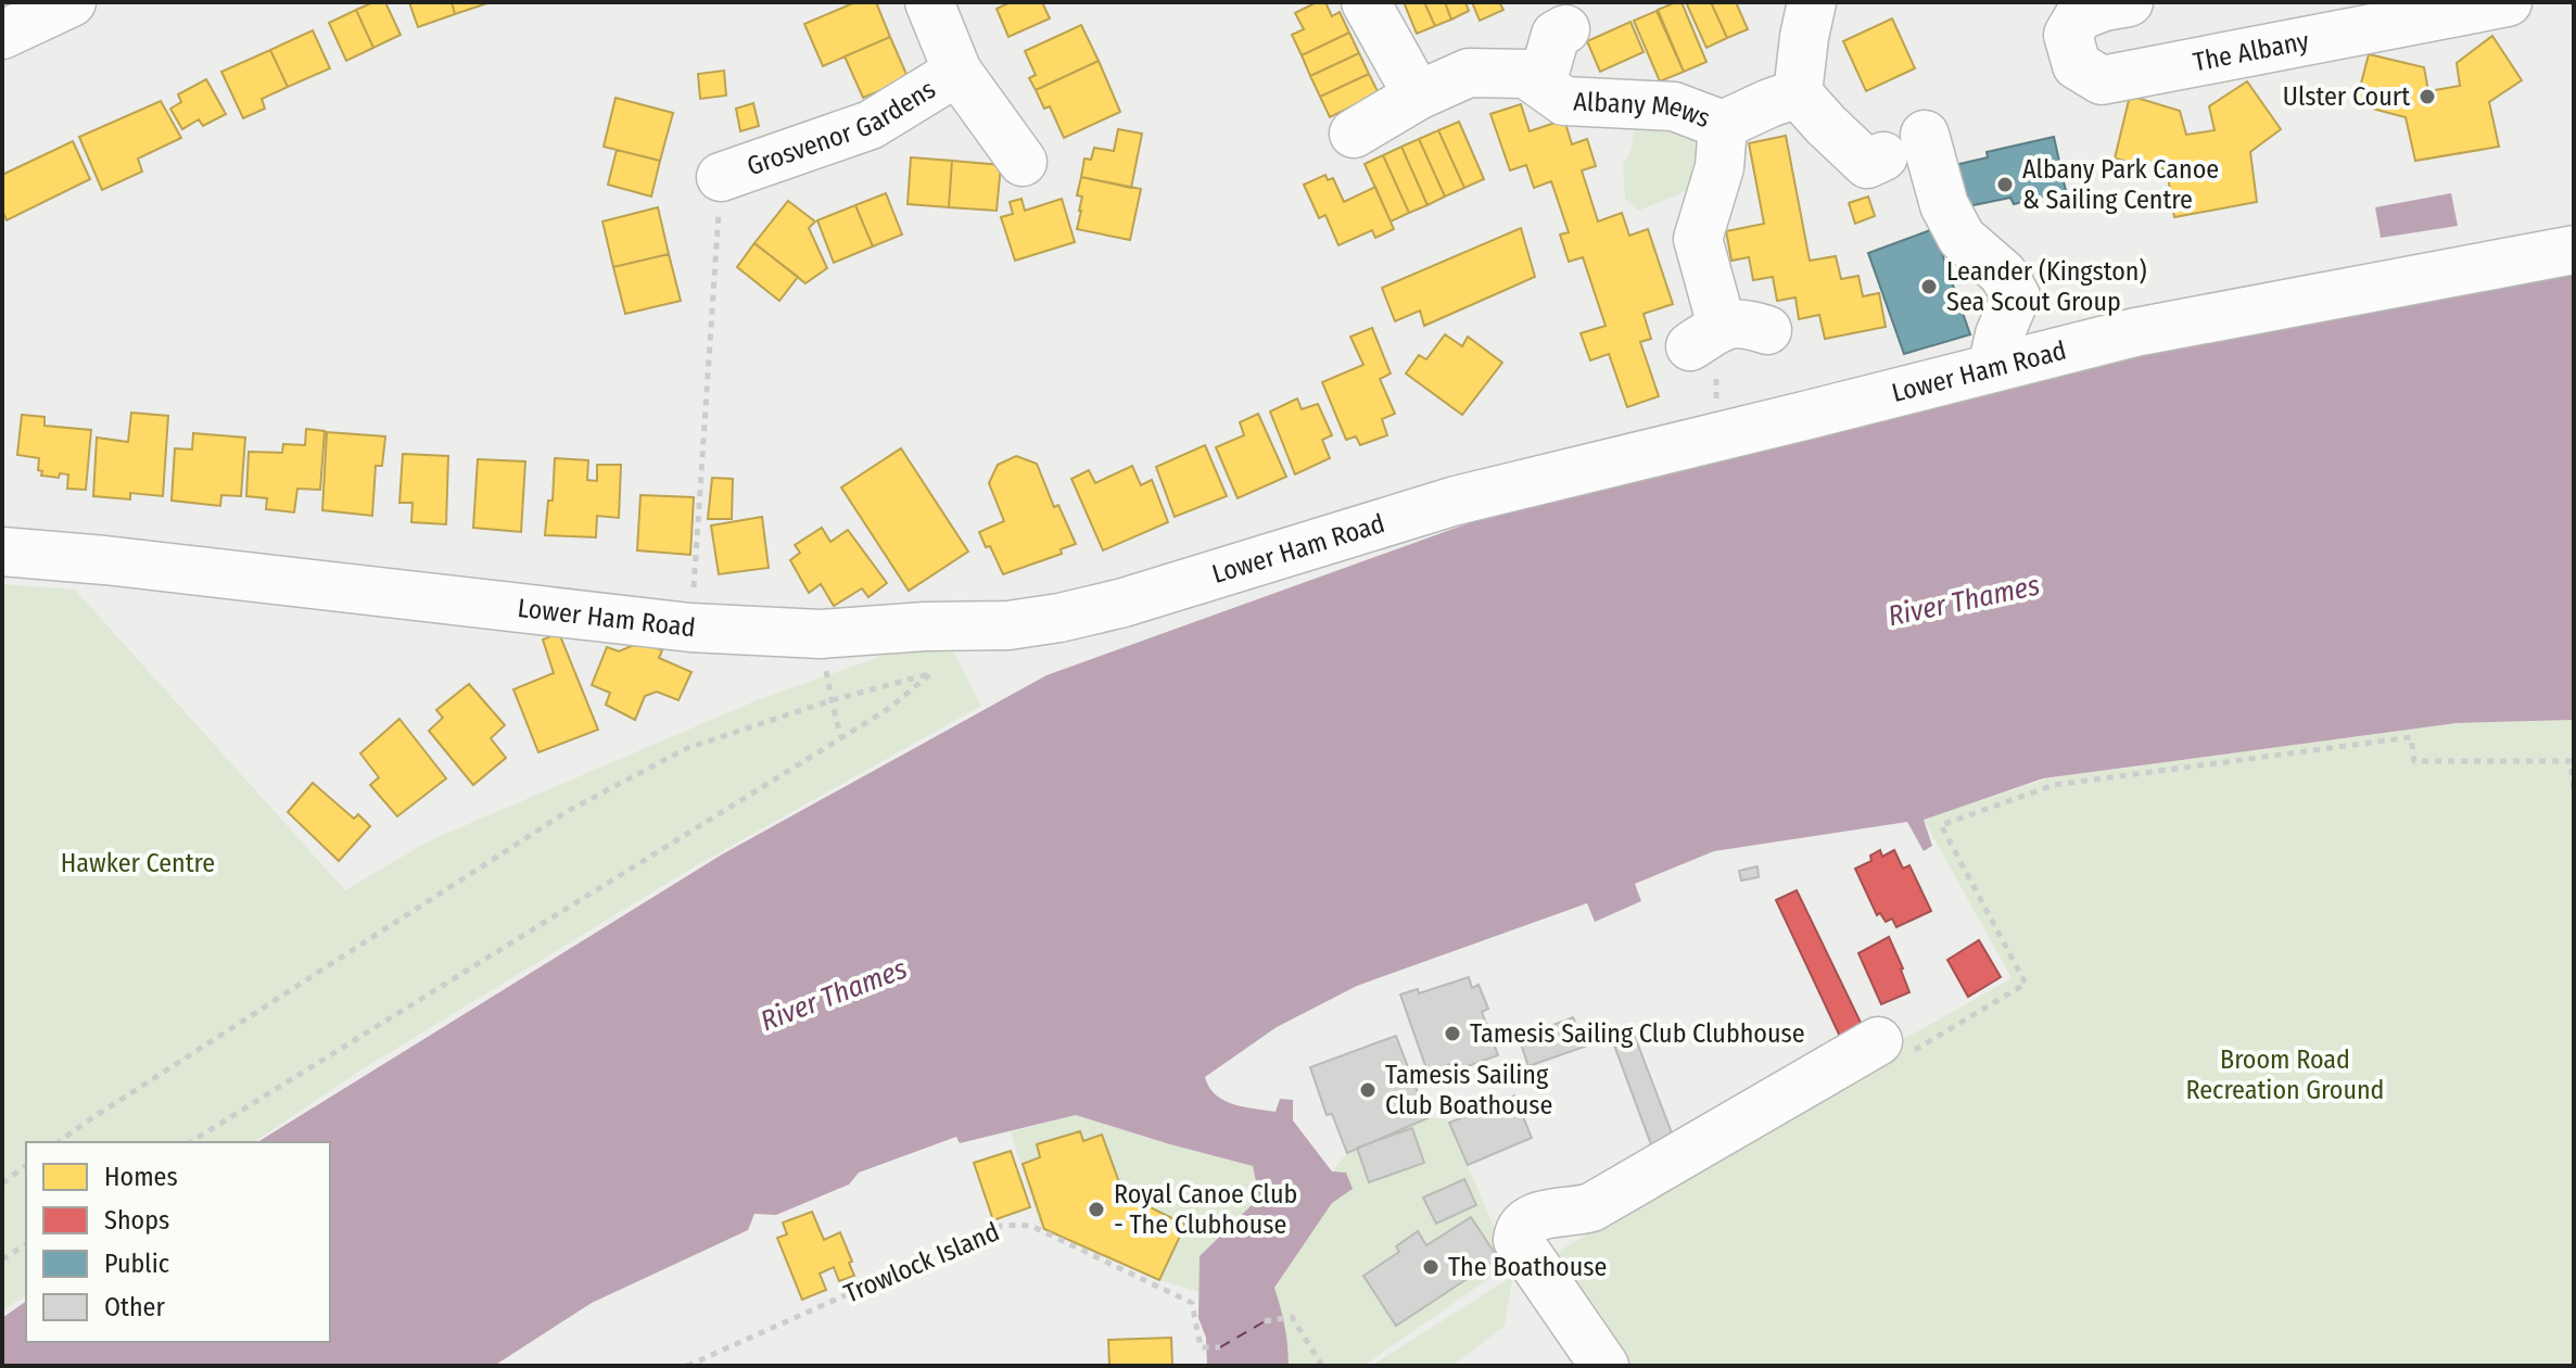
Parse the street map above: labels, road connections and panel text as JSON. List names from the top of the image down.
{
  "streets": {
    "street": [
      "The Albany",
      "Albany Mews",
      "Grosvenor Gardens",
      "Lower Ham Road"
    ],
    "path": ["Trowlock Island"]
  },
  "water": ["River Thames"],
  "parks": ["Hawker Centre", "Broom Road Recreation Ground"],
  "places": [
    "Ulster Court",
    "Albany Park Canoe & Sailing Centre",
    "Leander (Kingston) Sea Scout Group",
    "Tamesis Sailing Club Clubhouse",
    "Tamesis Sailing Club Boathouse",
    "Royal Canoe Club - The Clubhouse",
    "The Boathouse"
  ],
  "legend": [
    "Homes",
    "Shops",
    "Public",
    "Other"
  ]
}
